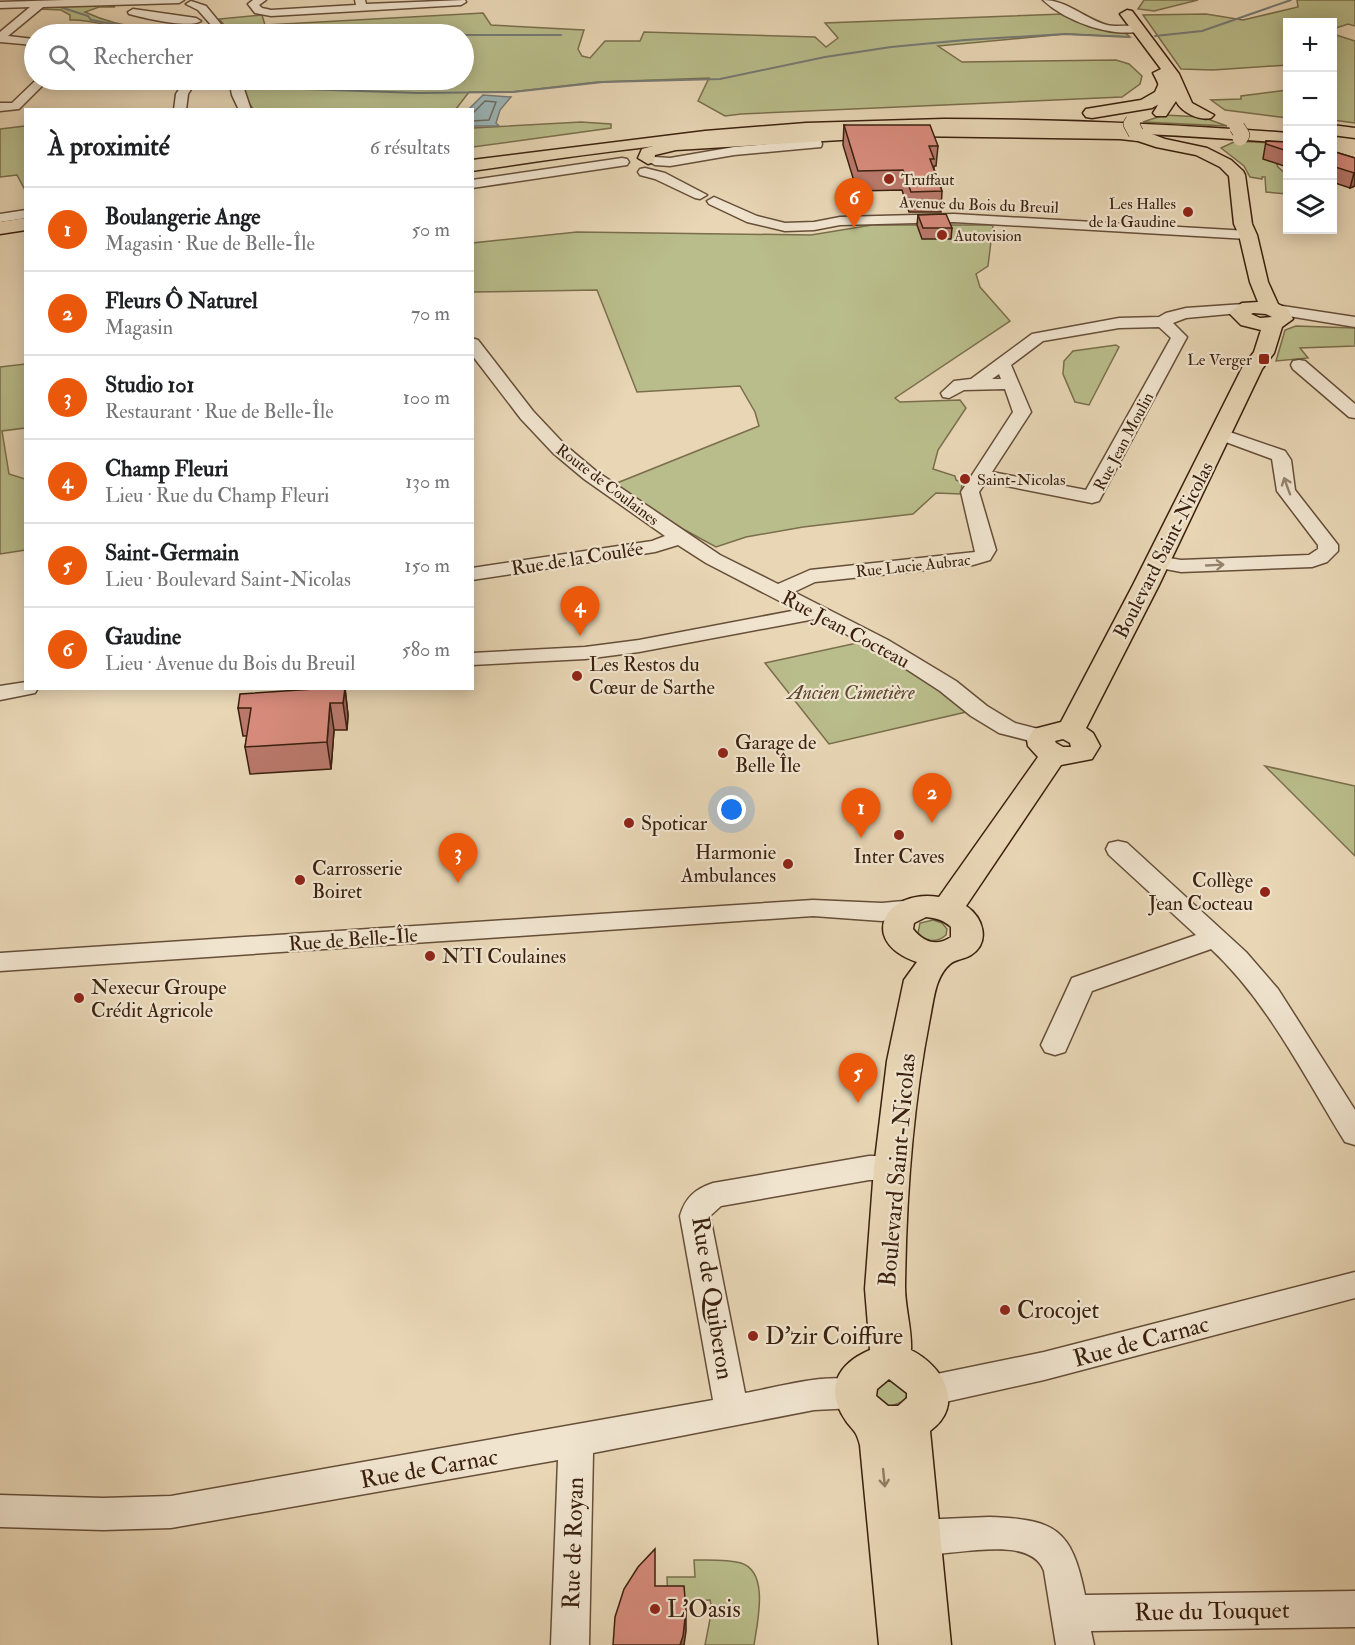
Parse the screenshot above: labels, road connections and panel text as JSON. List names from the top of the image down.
{
  "streets": {
    "main road": ["Boulevard Saint-Nicolas"],
    "street": [
      "Avenue du Bois du Breuil",
      "Rue Jean Moulin",
      "Route de Coulaines",
      "Rue de la Coulée",
      "Rue Lucie Aubrac",
      "Rue Jean Cocteau",
      "Rue de Belle-Île",
      "Rue de Quiberon",
      "Rue de Carnac",
      "Rue de Royan",
      "Rue du Touquet"
    ]
  },
  "crossings": [
    ["Rue Jean Moulin", "Rue Lucie Aubrac"],
    ["Route de Coulaines", "Rue de la Coulée"],
    ["Route de Coulaines", "Rue Jean Cocteau"],
    ["Boulevard Saint-Nicolas", "Rue Jean Cocteau"],
    ["Boulevard Saint-Nicolas", "Rue de Belle-Île"],
    ["Boulevard Saint-Nicolas", "Rue de Quiberon"],
    ["Boulevard Saint-Nicolas", "Rue de Carnac"],
    ["Rue de la Coulée", "Rue Jean Cocteau"],
    ["Rue Lucie Aubrac", "Rue Jean Cocteau"],
    ["Rue de Quiberon", "Rue de Carnac"],
    ["Rue de Carnac", "Rue de Royan"]
  ],
  "parks": ["Ancien Cimetière"],
  "places": {
    "other": [
      "Truffaut",
      "Les Halles de la Gaudine",
      "Autovision",
      "Saint-Nicolas",
      "Les Restos du Cœur de Sarthe",
      "Garage de Belle Île",
      "Spoticar",
      "Inter Caves",
      "Harmonie Ambulances",
      "Carrosserie Boiret",
      "Collège Jean Cocteau",
      "NTI Coulaines",
      "Nexecur Groupe Crédit Agricole",
      "Crocojet",
      "D'zir Coiffure",
      "L'Oasis"
    ],
    "transit": ["Le Verger"]
  },
  "page": {
    "map_buttons": ["+", "−"],
    "search": "Rechercher",
    "heading": ["À proximité", "6 résultats"],
    "pins": [
      "6",
      "4",
      "2",
      "1",
      "3",
      "5"
    ],
    "list": [
      {
        "mark": "1",
        "name": "Boulangerie Ange",
        "note": "Magasin · Rue de Belle-Île",
        "value": "50 m"
      },
      {
        "mark": "2",
        "name": "Fleurs Ô Naturel",
        "note": "Magasin",
        "value": "70 m"
      },
      {
        "mark": "3",
        "name": "Studio 101",
        "note": "Restaurant · Rue de Belle-Île",
        "value": "100 m"
      },
      {
        "mark": "4",
        "name": "Champ Fleuri",
        "note": "Lieu · Rue du Champ Fleuri",
        "value": "130 m"
      },
      {
        "mark": "5",
        "name": "Saint-Germain",
        "note": "Lieu · Boulevard Saint-Nicolas",
        "value": "150 m"
      },
      {
        "mark": "6",
        "name": "Gaudine",
        "note": "Lieu · Avenue du Bois du Breuil",
        "value": "580 m"
      }
    ]
  }
}
